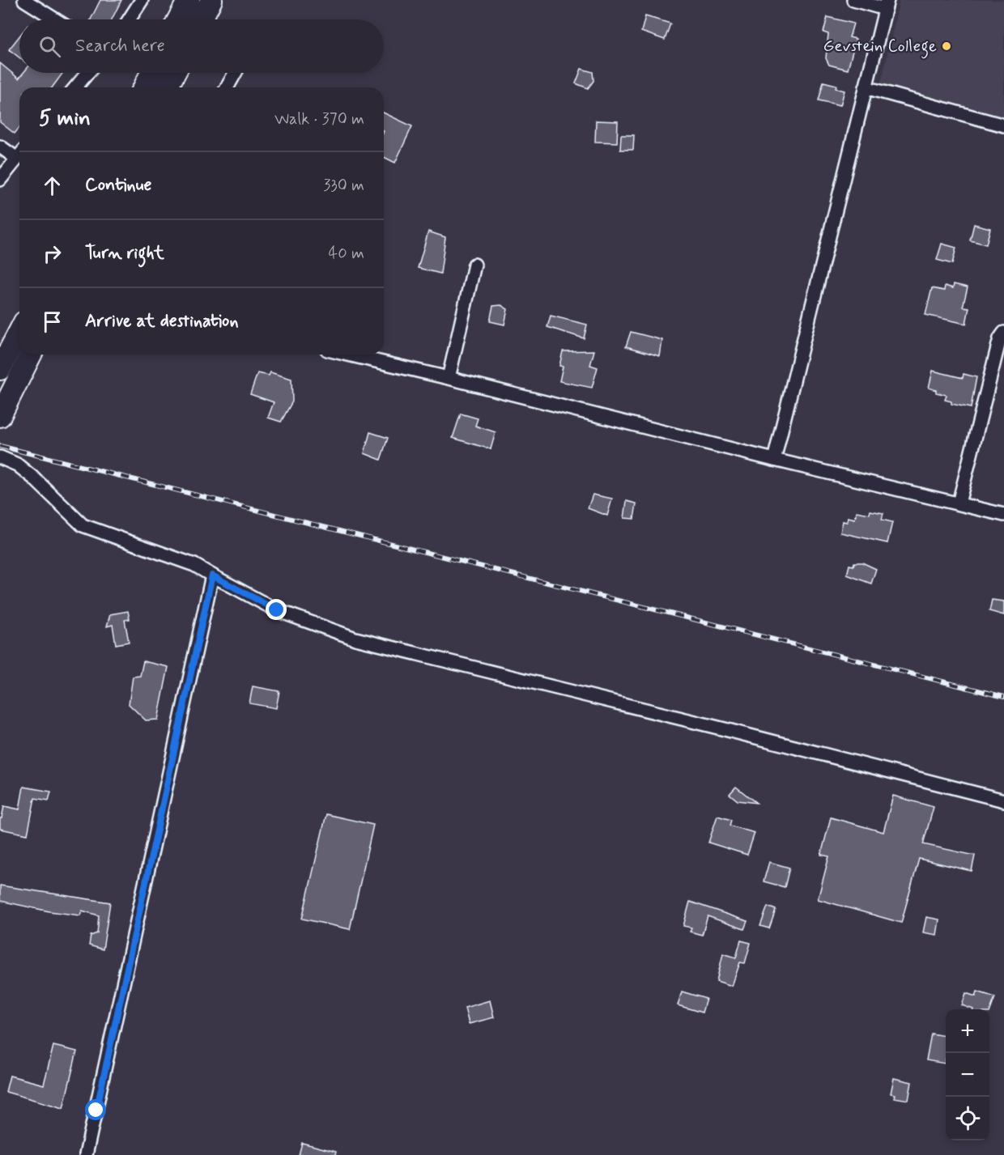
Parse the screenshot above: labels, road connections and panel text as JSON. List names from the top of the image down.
{
  "places": ["Gevstein College"],
  "page": {
    "search": "Search here",
    "heading": ["5 min", "Walk · 370 m"],
    "list": [
      ["Continue", "330 m"],
      ["Turn right", "40 m"],
      "Arrive at destination"
    ],
    "map_buttons": ["+", "−"]
  }
}
